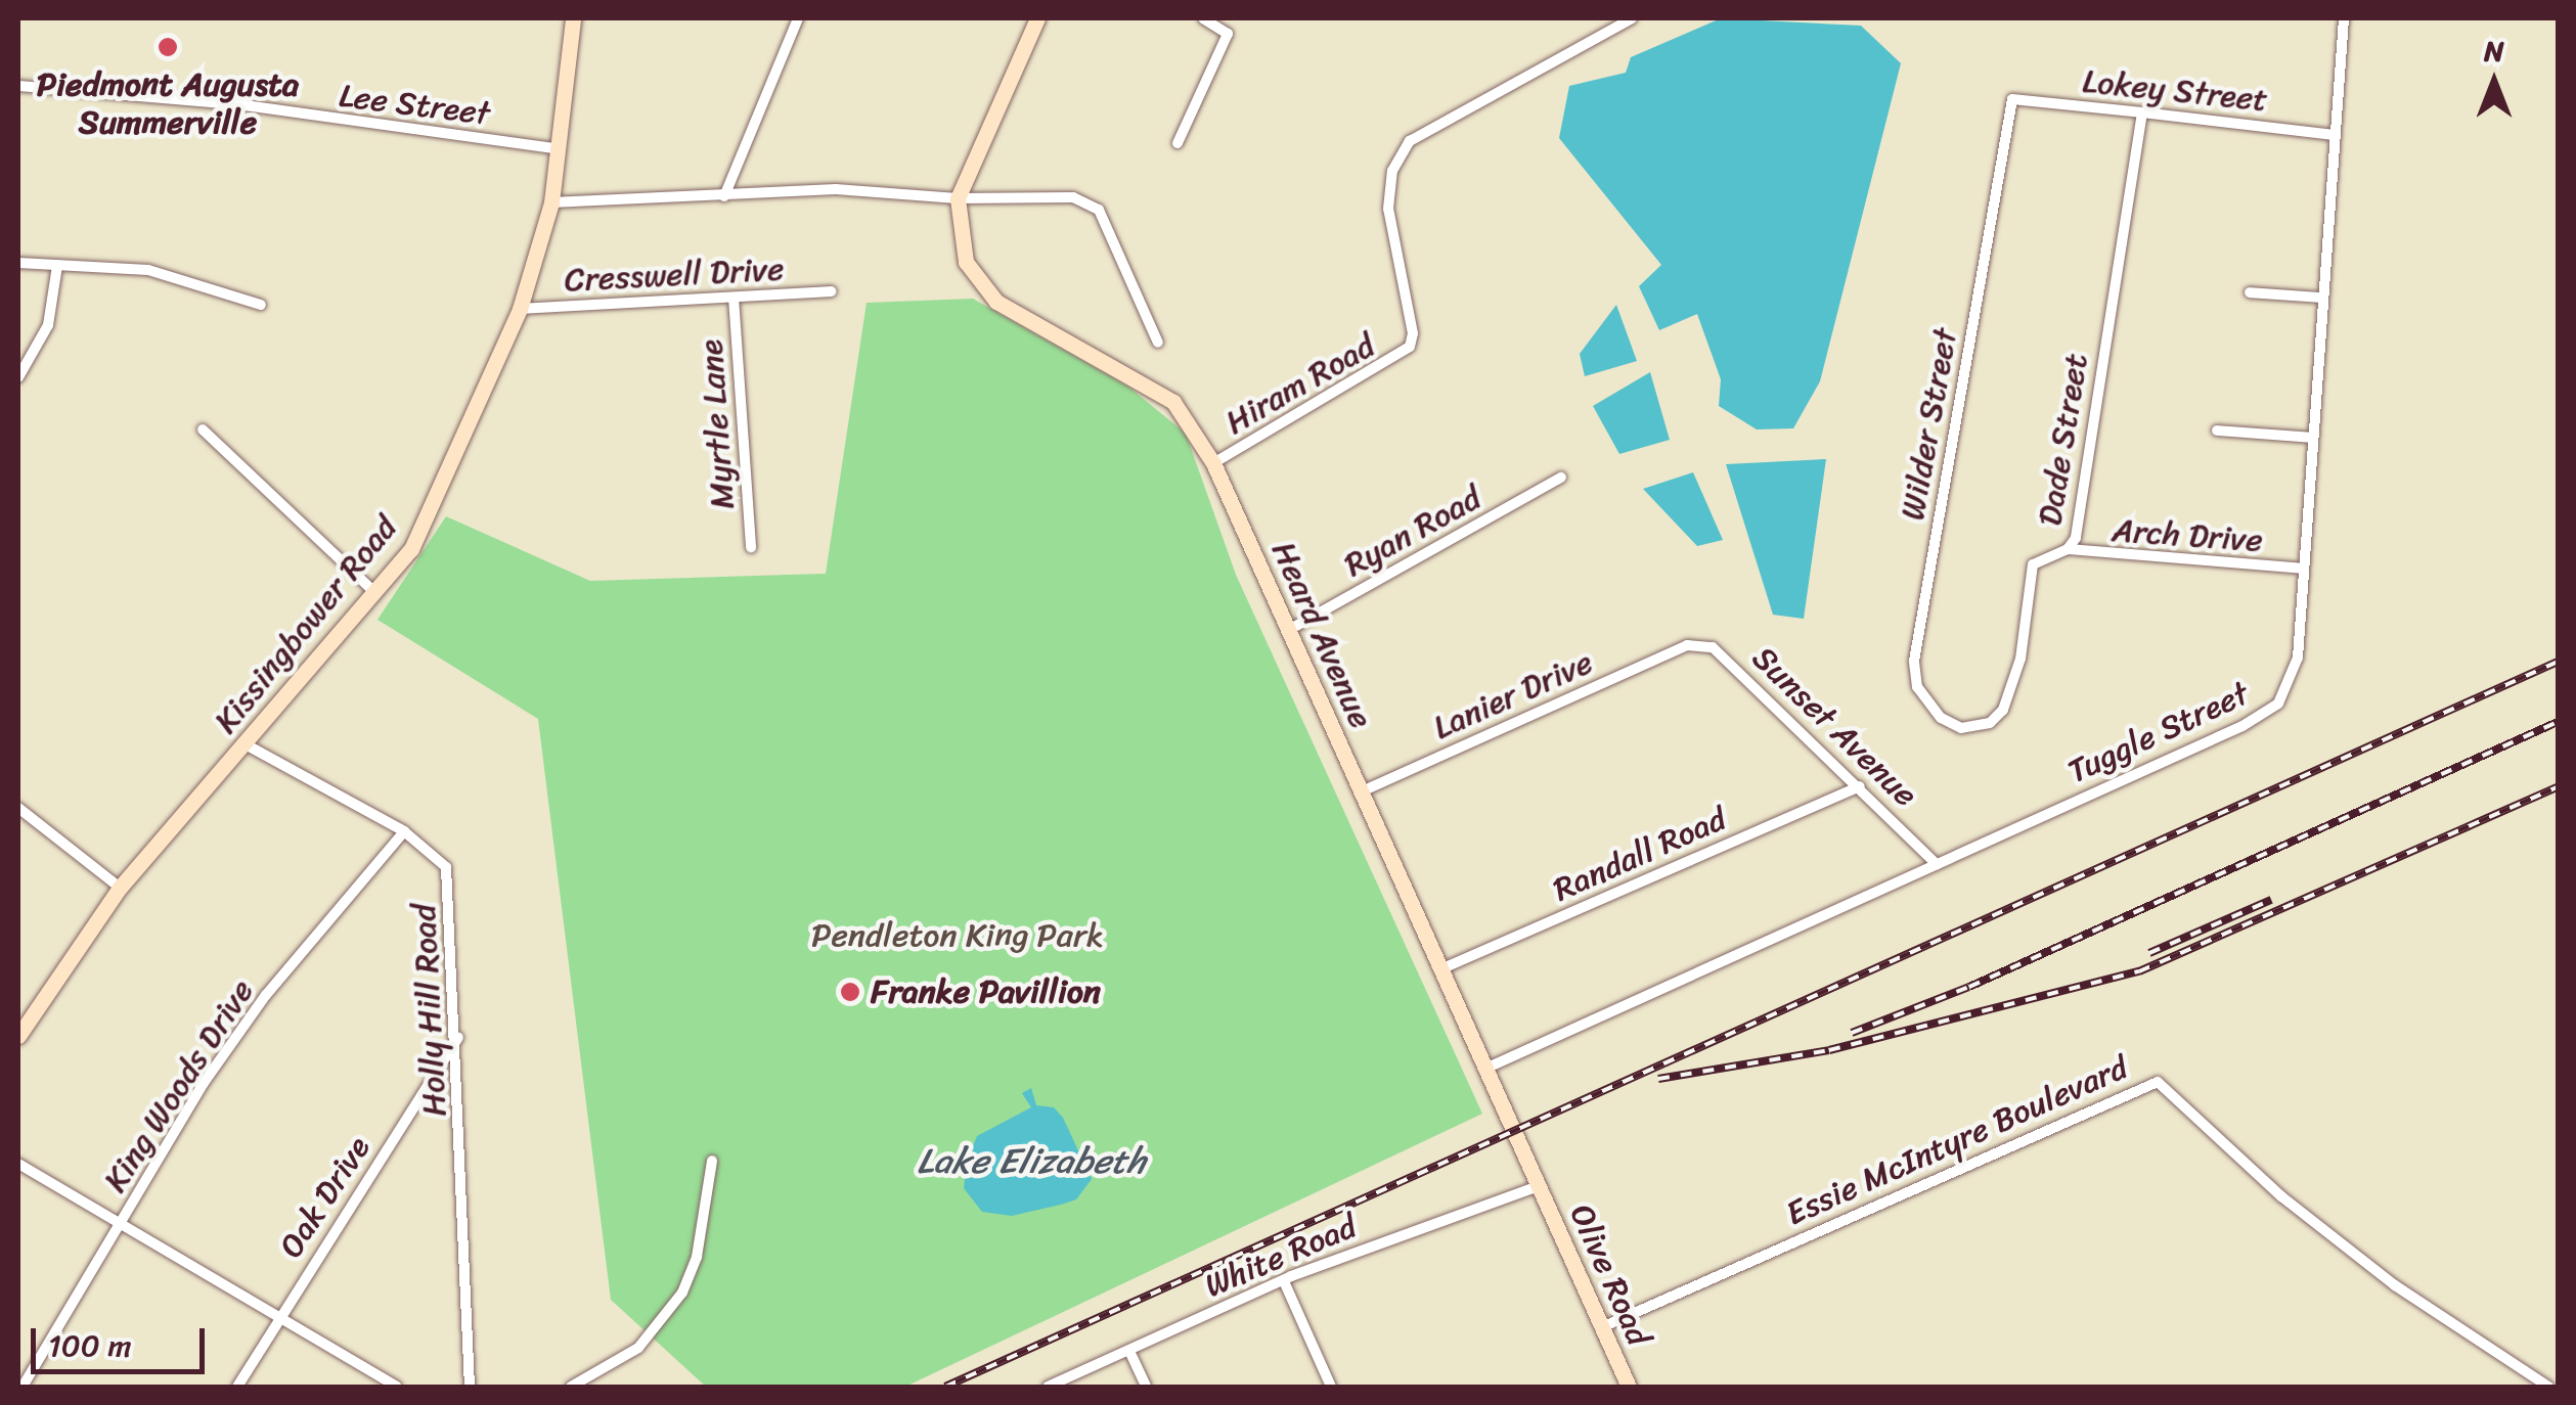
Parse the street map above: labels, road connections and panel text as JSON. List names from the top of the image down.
{
  "streets": {
    "street": [
      "Lokey Street",
      "Lee Street",
      "Cresswell Drive",
      "Hiram Road",
      "Myrtle Lane",
      "Wilder Street",
      "Dade Street",
      "Ryan Road",
      "Arch Drive",
      "Kissingbower Road",
      "Heard Avenue",
      "Lanier Drive",
      "Sunset Avenue",
      "Tuggle Street",
      "Randall Road",
      "Holly Hill Road",
      "King Woods Drive",
      "Essie McIntyre Boulevard",
      "Oak Drive",
      "White Road",
      "Olive Road"
    ]
  },
  "crossings": [
    ["Lokey Street", "Wilder Street"],
    ["Lokey Street", "Dade Street"],
    ["Lokey Street", "Tuggle Street"],
    ["Lee Street", "Kissingbower Road"],
    ["Cresswell Drive", "Myrtle Lane"],
    ["Cresswell Drive", "Kissingbower Road"],
    ["Hiram Road", "Heard Avenue"],
    ["Wilder Street", "Dade Street"],
    ["Dade Street", "Arch Drive"],
    ["Ryan Road", "Heard Avenue"],
    ["Arch Drive", "Tuggle Street"],
    ["Kissingbower Road", "Holly Hill Road"],
    ["Heard Avenue", "Lanier Drive"],
    ["Heard Avenue", "Tuggle Street"],
    ["Heard Avenue", "Randall Road"],
    ["Heard Avenue", "White Road"],
    ["Heard Avenue", "Olive Road"],
    ["Lanier Drive", "Sunset Avenue"],
    ["Sunset Avenue", "Tuggle Street"],
    ["Sunset Avenue", "Randall Road"],
    ["Holly Hill Road", "King Woods Drive"],
    ["Holly Hill Road", "Oak Drive"],
    ["Essie McIntyre Boulevard", "Olive Road"],
    ["White Road", "Olive Road"]
  ],
  "water": ["Lake Elizabeth"],
  "parks": ["Pendleton King Park"],
  "places": ["Piedmont Augusta Summerville", "Franke Pavillion"],
  "scale_bar": "100 m",
  "north": "top"
}
